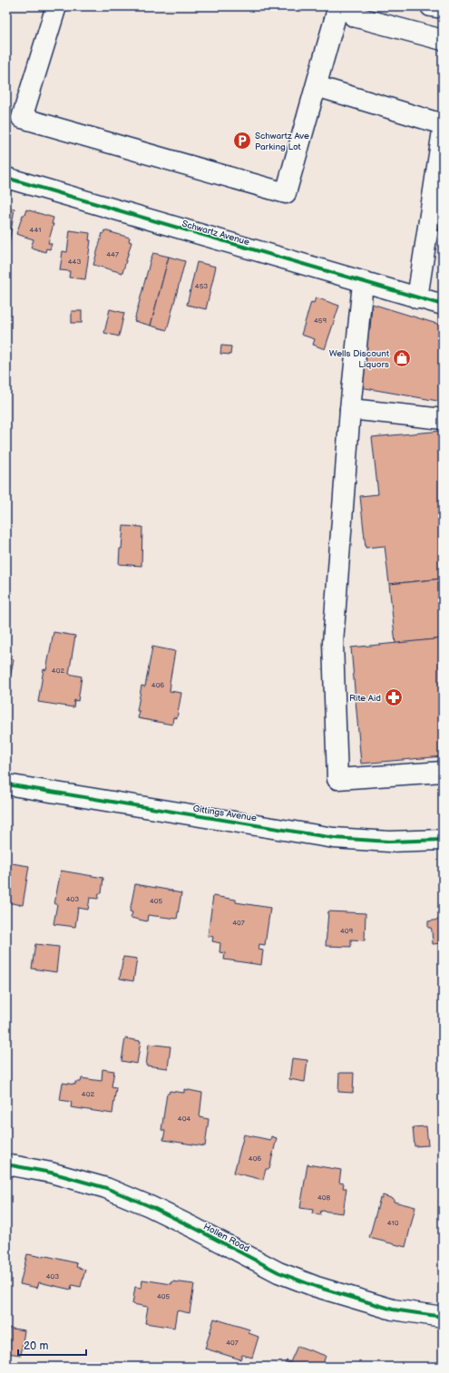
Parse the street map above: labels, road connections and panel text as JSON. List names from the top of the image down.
{
  "streets": {
    "street": ["Schwartz Avenue", "Gittings Avenue", "Hollen Road"]
  },
  "places": {
    "parking": ["Schwartz Ave Parking Lot"],
    "shop": ["Wells Discount Liquors"],
    "pharmacy": ["Rite Aid"]
  },
  "house_numbers": [
    "441",
    "447",
    "443",
    "453",
    "459",
    "402",
    "406",
    "403",
    "405",
    "407",
    "409",
    "402",
    "404",
    "406",
    "408",
    "410",
    "403",
    "405",
    "407"
  ],
  "scale_bar": "20 m"
}
